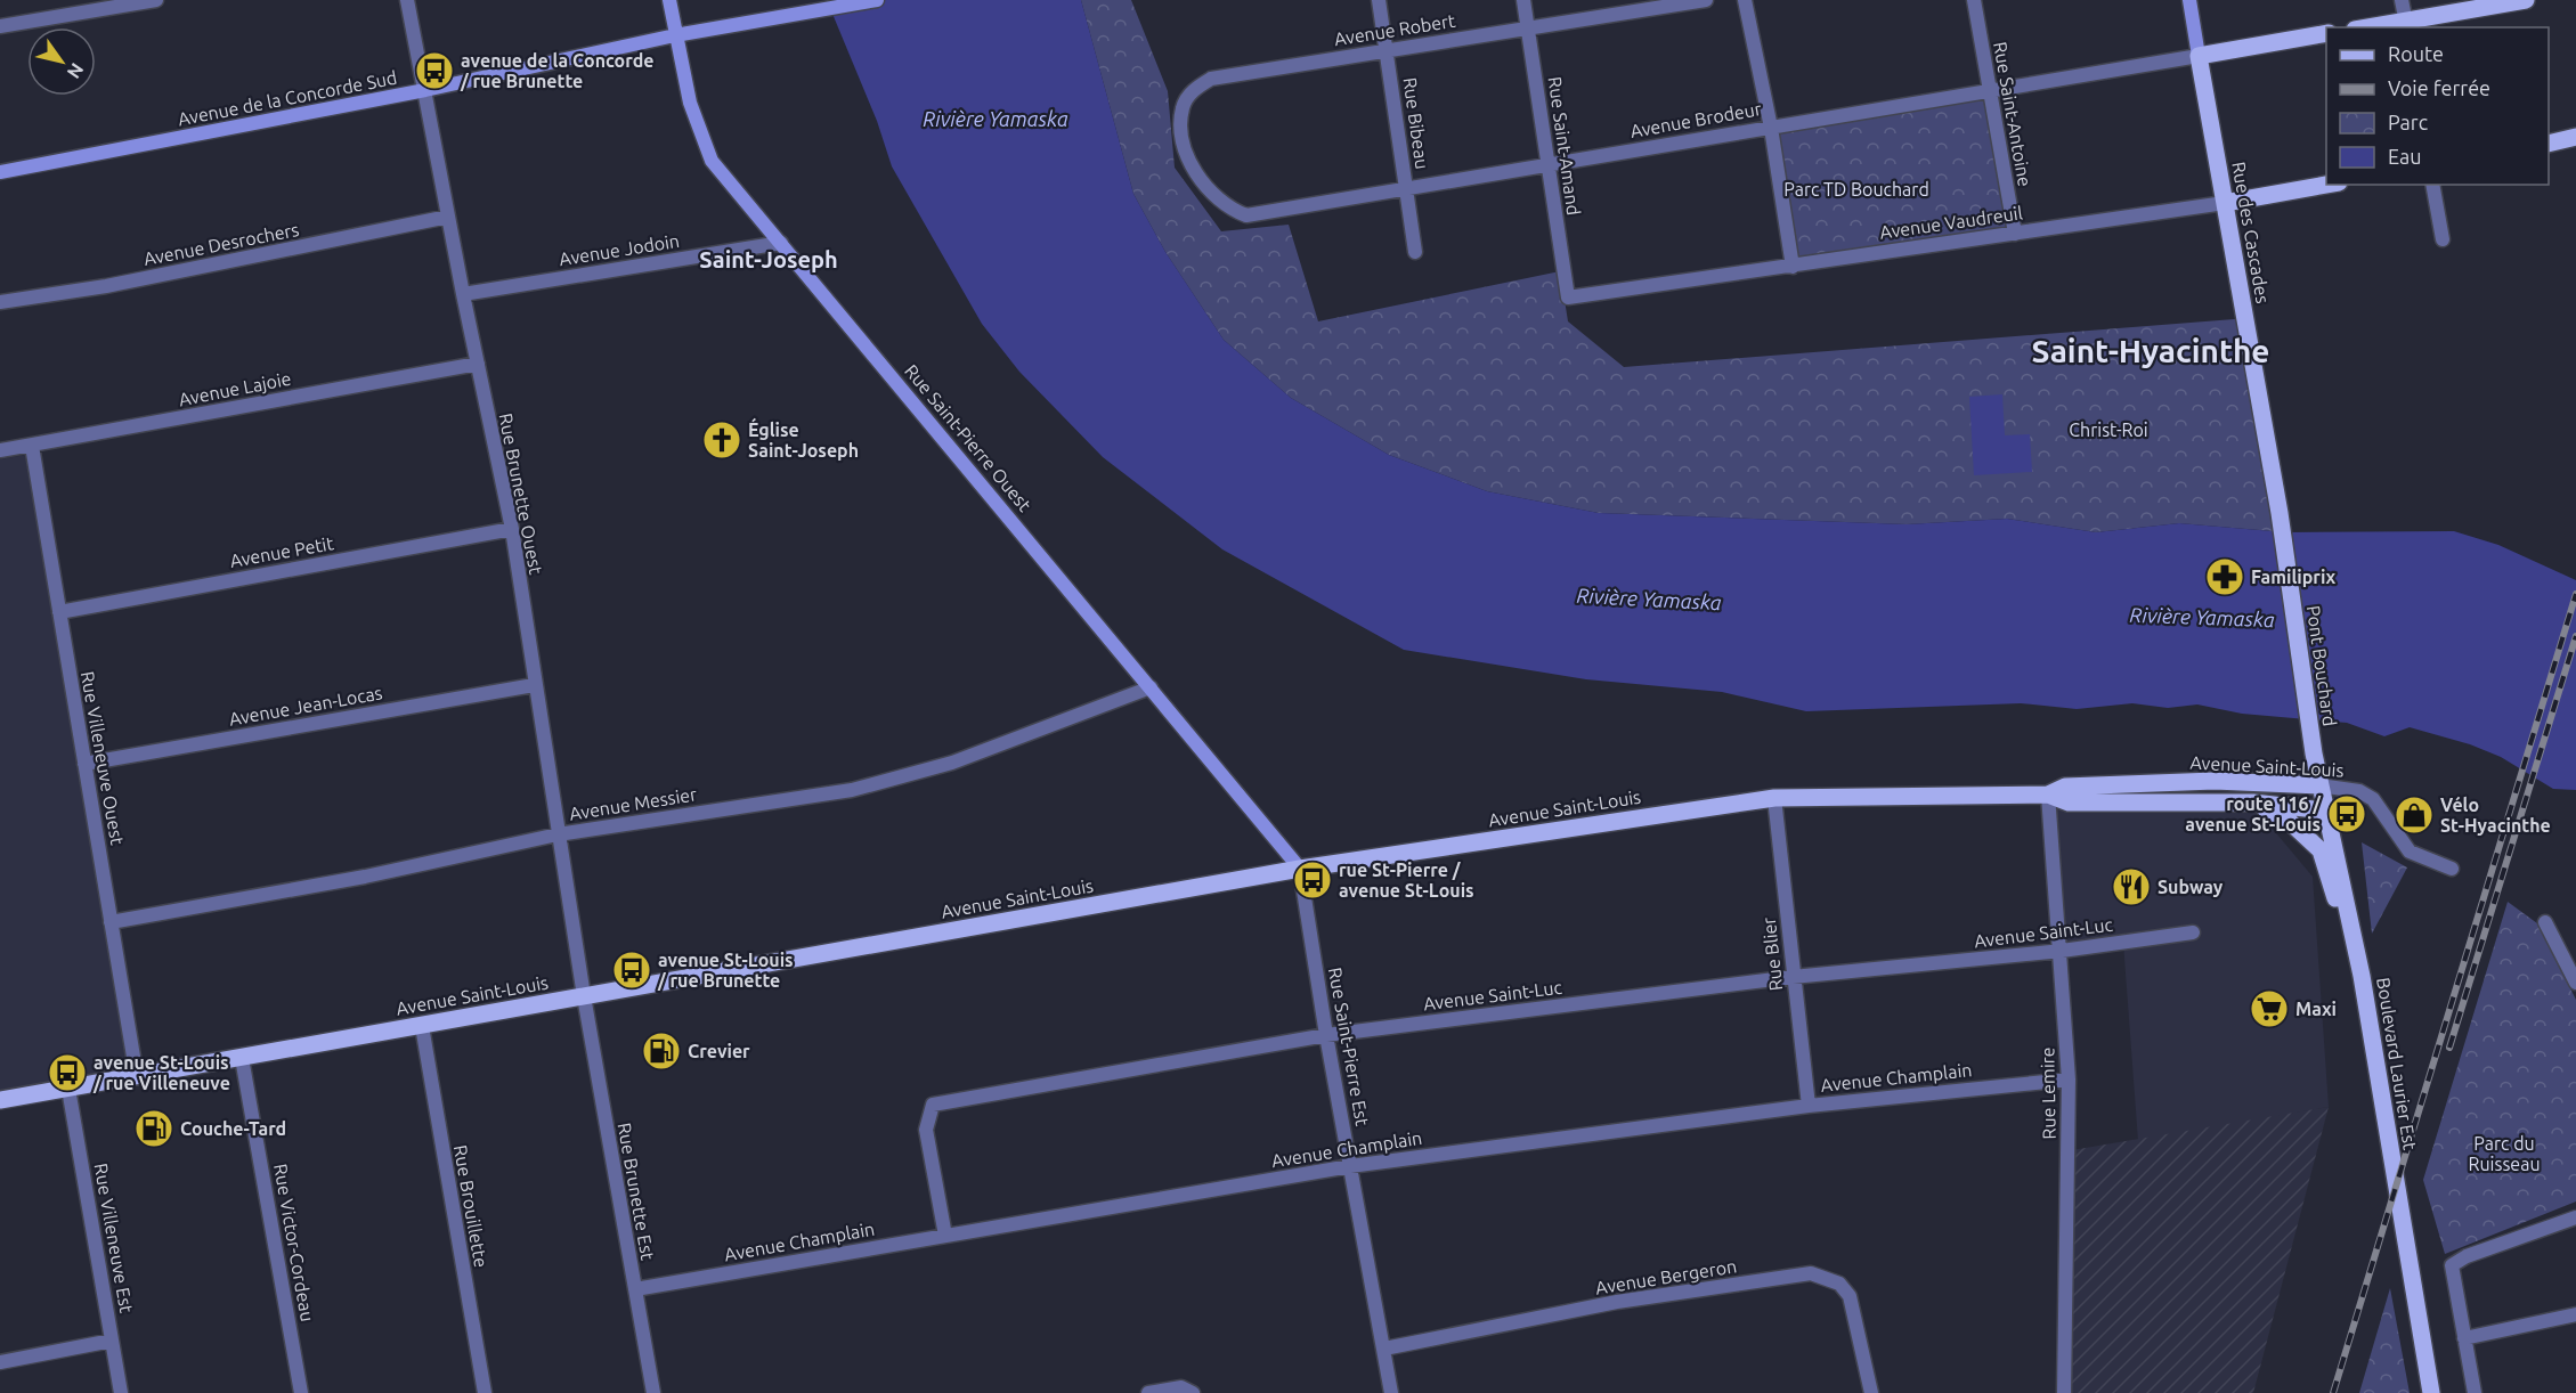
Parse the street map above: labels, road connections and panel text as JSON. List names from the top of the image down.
{
  "streets": {
    "main road": [
      "Avenue Brodeur",
      "Avenue Vaudreuil",
      "Rue des Cascades",
      "Pont Bouchard",
      "Avenue Saint-Louis",
      "Boulevard Laurier Est"
    ],
    "street": [
      "Avenue Robert",
      "Avenue de la Concorde Sud",
      "Rue Saint-Antoine",
      "Rue Bibeau",
      "Rue Saint-Amand",
      "Avenue Desrochers",
      "Avenue Jodoin",
      "Avenue Lajoie",
      "Rue Saint-Pierre Ouest",
      "Rue Brunette Ouest",
      "Avenue Petit",
      "Avenue Jean-Locas",
      "Rue Villeneuve Ouest",
      "Avenue Messier",
      "Avenue Saint-Luc",
      "Rue Blier",
      "Rue Saint-Pierre Est",
      "Avenue Champlain",
      "Rue Lemire",
      "Rue Brunette Est",
      "Rue Brouillette",
      "Rue Villeneuve Est",
      "Rue Victor-Cordeau",
      "Avenue Bergeron"
    ]
  },
  "crossings": [
    ["Avenue Robert", "Avenue Brodeur"],
    ["Avenue Robert", "Rue Bibeau"],
    ["Avenue Robert", "Rue Saint-Amand"],
    ["Avenue de la Concorde Sud", "Rue Saint-Pierre Ouest"],
    ["Avenue de la Concorde Sud", "Rue Brunette Ouest"],
    ["Rue Saint-Antoine", "Avenue Brodeur"],
    ["Rue Saint-Antoine", "Avenue Vaudreuil"],
    ["Avenue Brodeur", "Rue Bibeau"],
    ["Avenue Brodeur", "Rue Saint-Amand"],
    ["Avenue Brodeur", "Rue des Cascades"],
    ["Rue Saint-Amand", "Avenue Vaudreuil"],
    ["Avenue Vaudreuil", "Rue des Cascades"],
    ["Rue des Cascades", "Pont Bouchard"],
    ["Avenue Desrochers", "Rue Brunette Ouest"],
    ["Avenue Jodoin", "Rue Saint-Pierre Ouest"],
    ["Avenue Jodoin", "Rue Brunette Ouest"],
    ["Avenue Lajoie", "Rue Brunette Ouest"],
    ["Avenue Lajoie", "Rue Villeneuve Ouest"],
    ["Rue Saint-Pierre Ouest", "Avenue Saint-Louis"],
    ["Rue Saint-Pierre Ouest", "Avenue Messier"],
    ["Rue Saint-Pierre Ouest", "Rue Saint-Pierre Est"],
    ["Rue Brunette Ouest", "Avenue Petit"],
    ["Rue Brunette Ouest", "Avenue Jean-Locas"],
    ["Rue Brunette Ouest", "Avenue Saint-Louis"],
    ["Rue Brunette Ouest", "Avenue Messier"],
    ["Rue Brunette Ouest", "Rue Brunette Est"],
    ["Avenue Petit", "Rue Villeneuve Ouest"],
    ["Pont Bouchard", "Boulevard Laurier Est"],
    ["Avenue Jean-Locas", "Rue Villeneuve Ouest"],
    ["Rue Villeneuve Ouest", "Avenue Saint-Louis"],
    ["Rue Villeneuve Ouest", "Avenue Messier"],
    ["Avenue Saint-Louis", "Rue Blier"],
    ["Avenue Saint-Louis", "Rue Saint-Pierre Est"],
    ["Avenue Saint-Louis", "Boulevard Laurier Est"],
    ["Avenue Saint-Louis", "Rue Lemire"],
    ["Avenue Saint-Louis", "Rue Brunette Est"],
    ["Avenue Saint-Louis", "Rue Brouillette"],
    ["Avenue Saint-Louis", "Rue Villeneuve Est"],
    ["Avenue Saint-Louis", "Rue Victor-Cordeau"],
    ["Avenue Saint-Luc", "Rue Blier"],
    ["Avenue Saint-Luc", "Rue Saint-Pierre Est"],
    ["Avenue Saint-Luc", "Avenue Champlain"],
    ["Avenue Saint-Luc", "Rue Lemire"],
    ["Rue Blier", "Avenue Champlain"],
    ["Rue Saint-Pierre Est", "Avenue Champlain"],
    ["Rue Saint-Pierre Est", "Avenue Bergeron"],
    ["Avenue Champlain", "Rue Lemire"],
    ["Avenue Champlain", "Rue Brunette Est"]
  ],
  "districts": ["Saint-Joseph", "Saint-Hyacinthe"],
  "water": ["Rivière Yamaska"],
  "parks": ["Parc TD Bouchard", "Christ-Roi", "Parc du Ruisseau"],
  "places": {
    "bus stop": [
      "avenue de la Concorde / rue Brunette",
      "route 116 / avenue St-Louis",
      "rue St-Pierre / avenue St-Louis",
      "avenue St-Louis / rue Brunette",
      "avenue St-Louis / rue Villeneuve"
    ],
    "church": ["Église Saint-Joseph"],
    "pharmacy": ["Familiprix"],
    "shop": ["Vélo St-Hyacinthe"],
    "restaurant": ["Subway"],
    "supermarket": ["Maxi"],
    "fuel station": ["Crevier", "Couche-Tard"]
  },
  "legend": [
    "Route",
    "Voie ferrée",
    "Parc",
    "Eau"
  ],
  "north": "bottom right"
}
